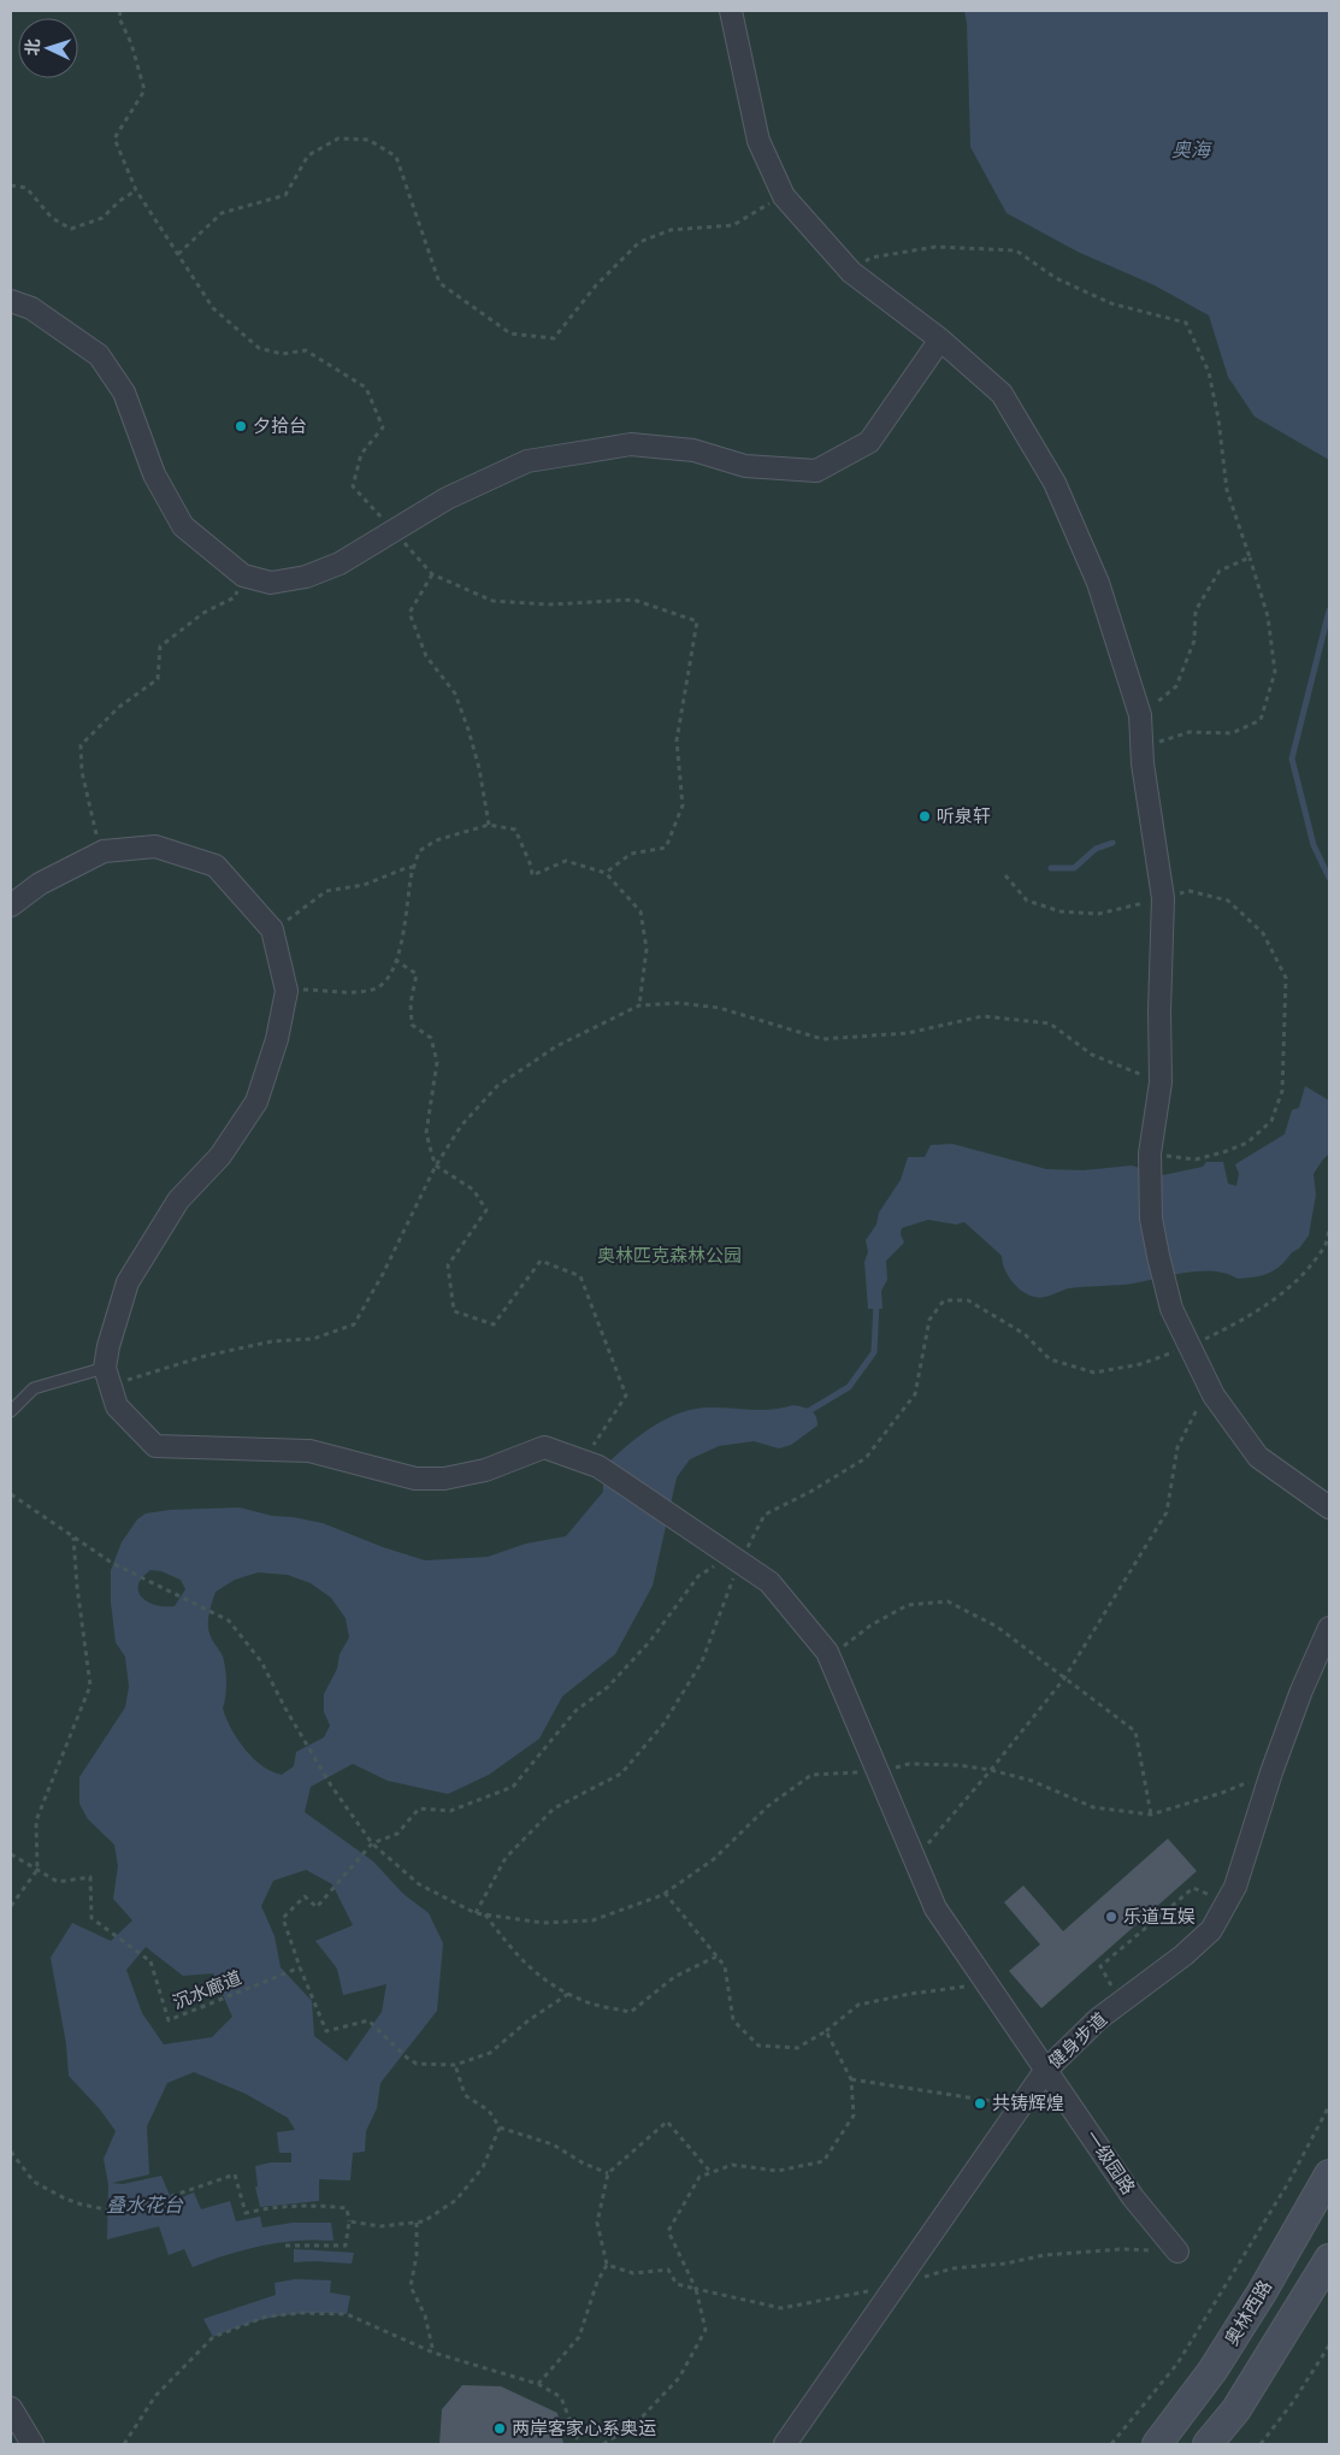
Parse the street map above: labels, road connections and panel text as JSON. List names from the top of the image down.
{
  "streets": {
    "main road": ["奥林西路"],
    "street": ["健身步道", "一级园路"],
    "path": ["沉水廊道"]
  },
  "crossings": [
    ["健身步道", "一级园路"]
  ],
  "water": ["奥海", "叠水花台"],
  "parks": ["奥林匹克森林公园"],
  "places": [
    "夕拾台",
    "听泉轩",
    "乐道互娱",
    "共铸辉煌",
    "两岸客家心系奥运"
  ],
  "north": "left"
}
